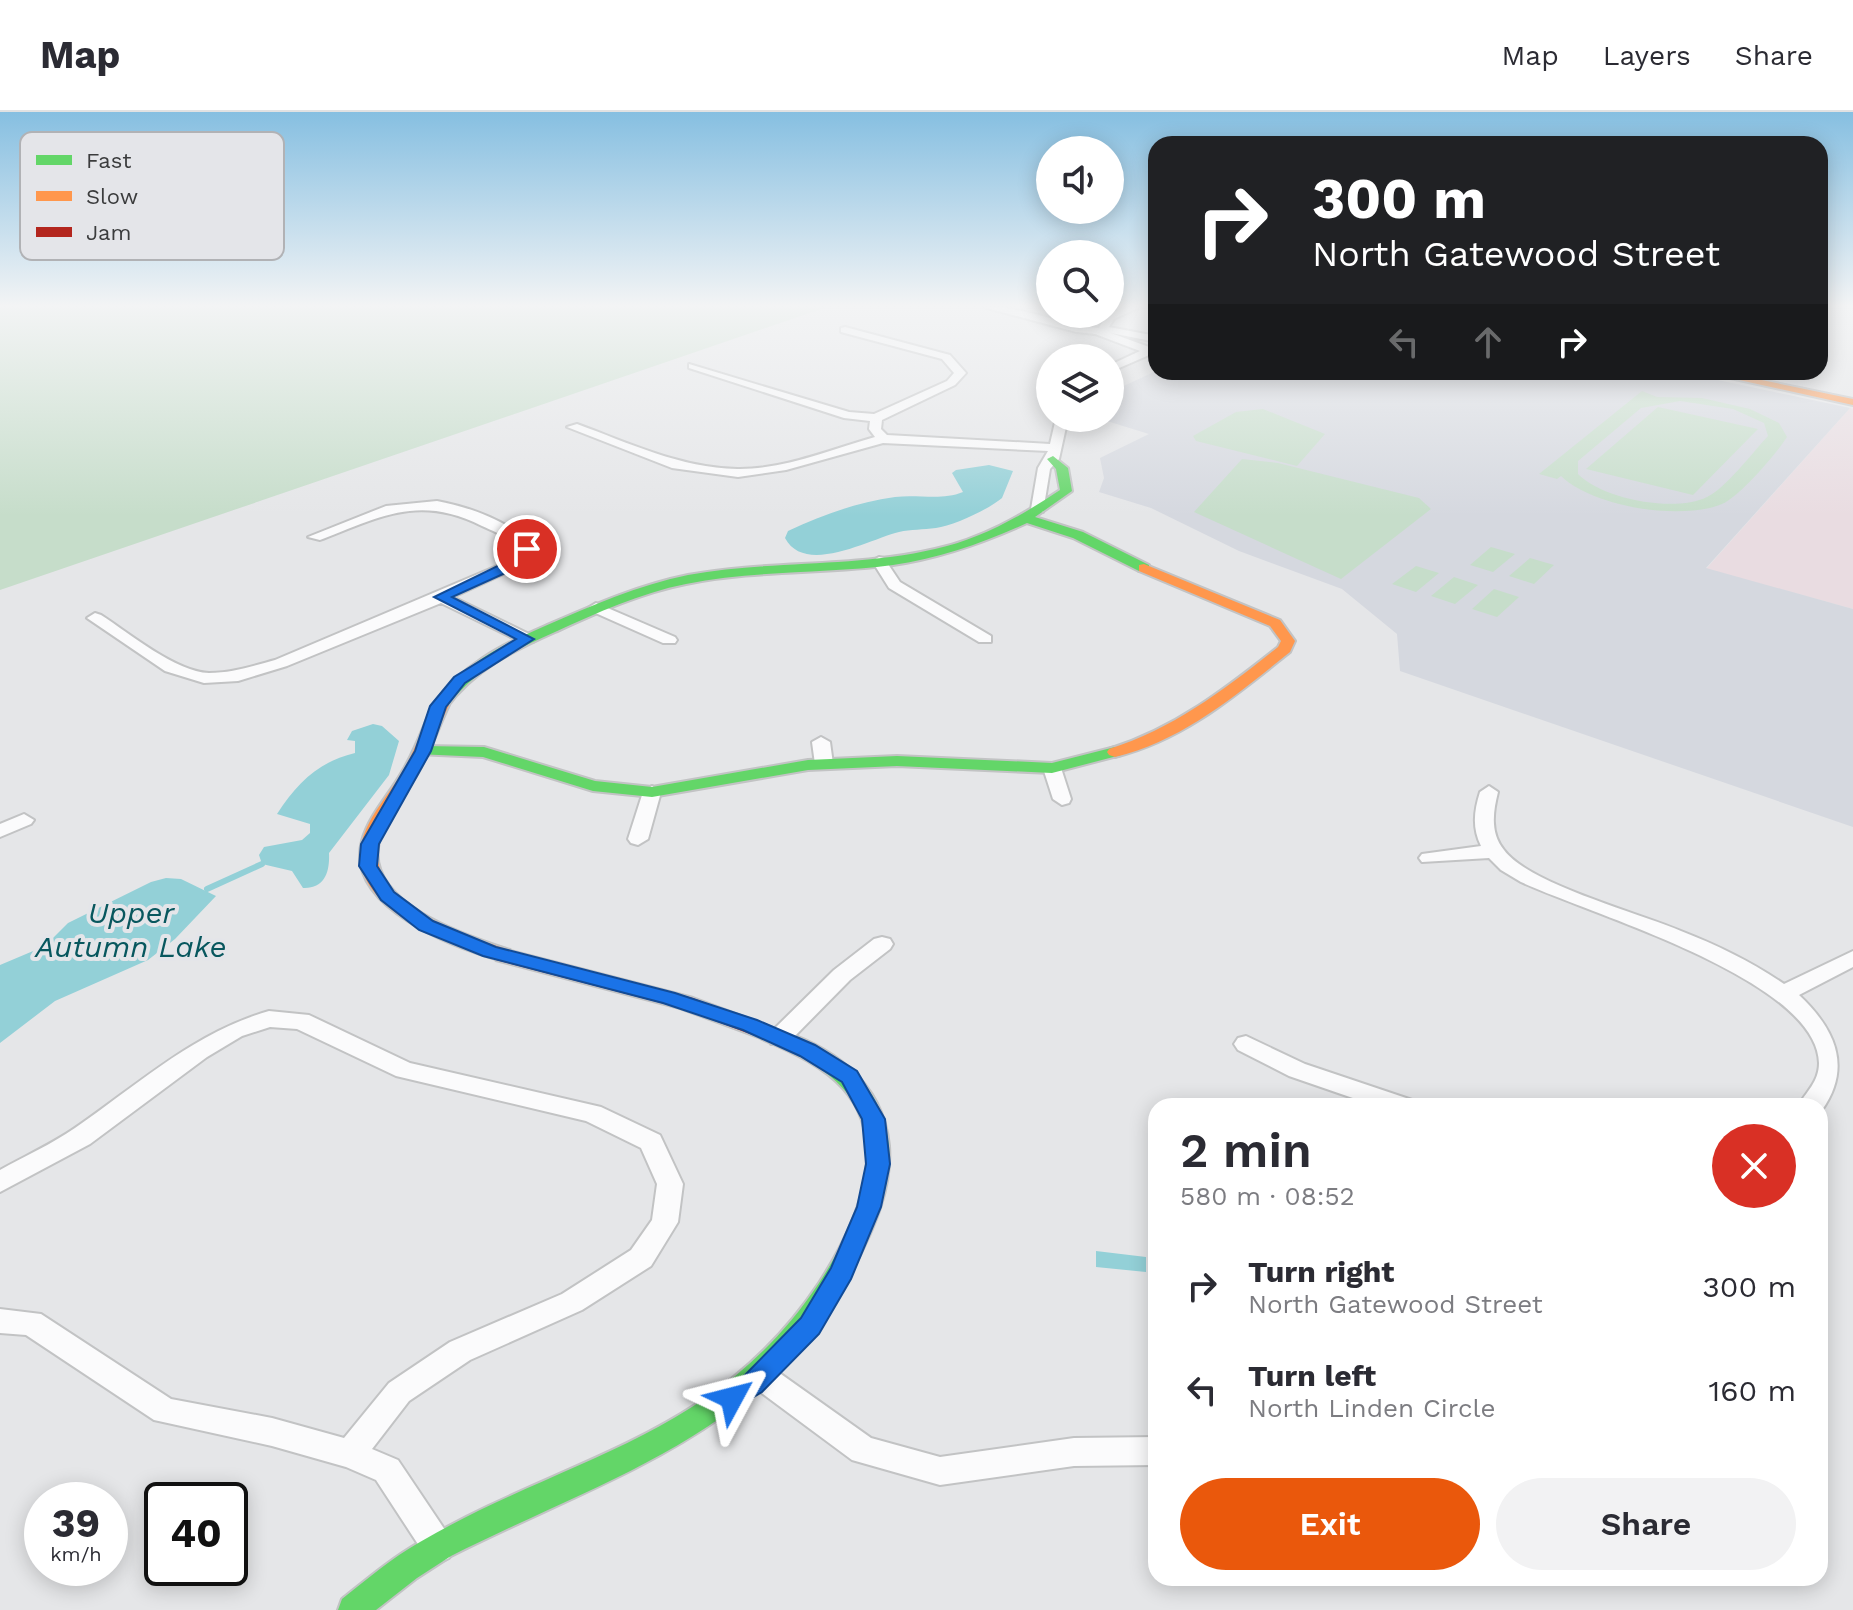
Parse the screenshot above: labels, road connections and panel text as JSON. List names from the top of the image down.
{
  "water": ["Upper Autumn Lake"],
  "legend": ["Fast", "Slow", "Jam"],
  "page": {
    "header": "Map",
    "nav": ["Map", "Layers", "Share"],
    "turn": ["300 m", "North Gatewood Street"],
    "heading": ["2 min", "580 m · 08:52"],
    "list": [
      {
        "name": "Turn right",
        "note": "North Gatewood Street",
        "value": "300 m"
      },
      {
        "name": "Turn left",
        "note": "North Linden Circle",
        "value": "160 m"
      }
    ],
    "buttons": ["Exit", "Share"],
    "speed": "39 km/h",
    "limit": "40"
  }
}
